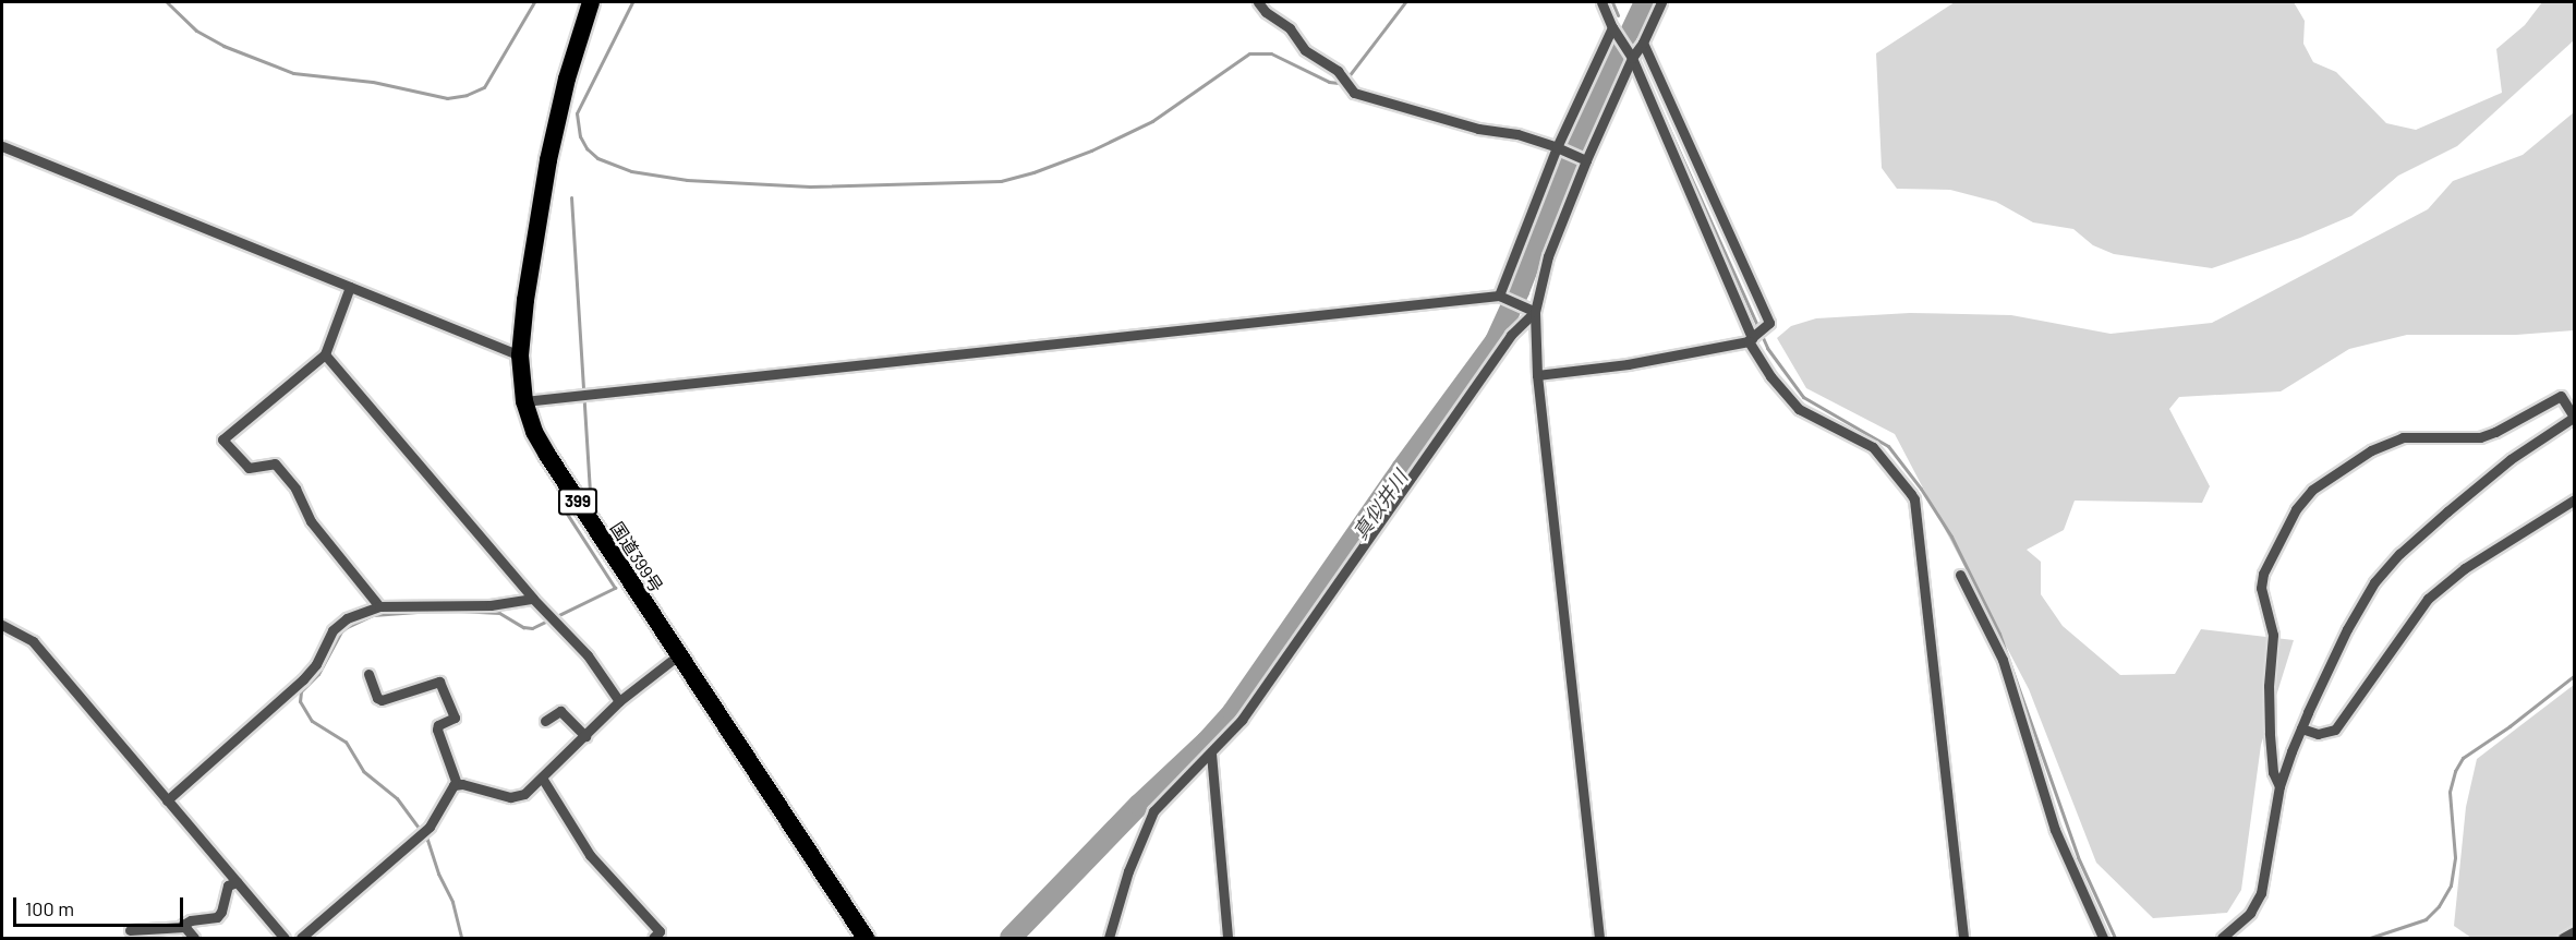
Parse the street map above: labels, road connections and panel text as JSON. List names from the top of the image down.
{
  "streets": {
    "highway": ["399", "国道399号"]
  },
  "water": ["真似井川"],
  "scale_bar": "100 m"
}
